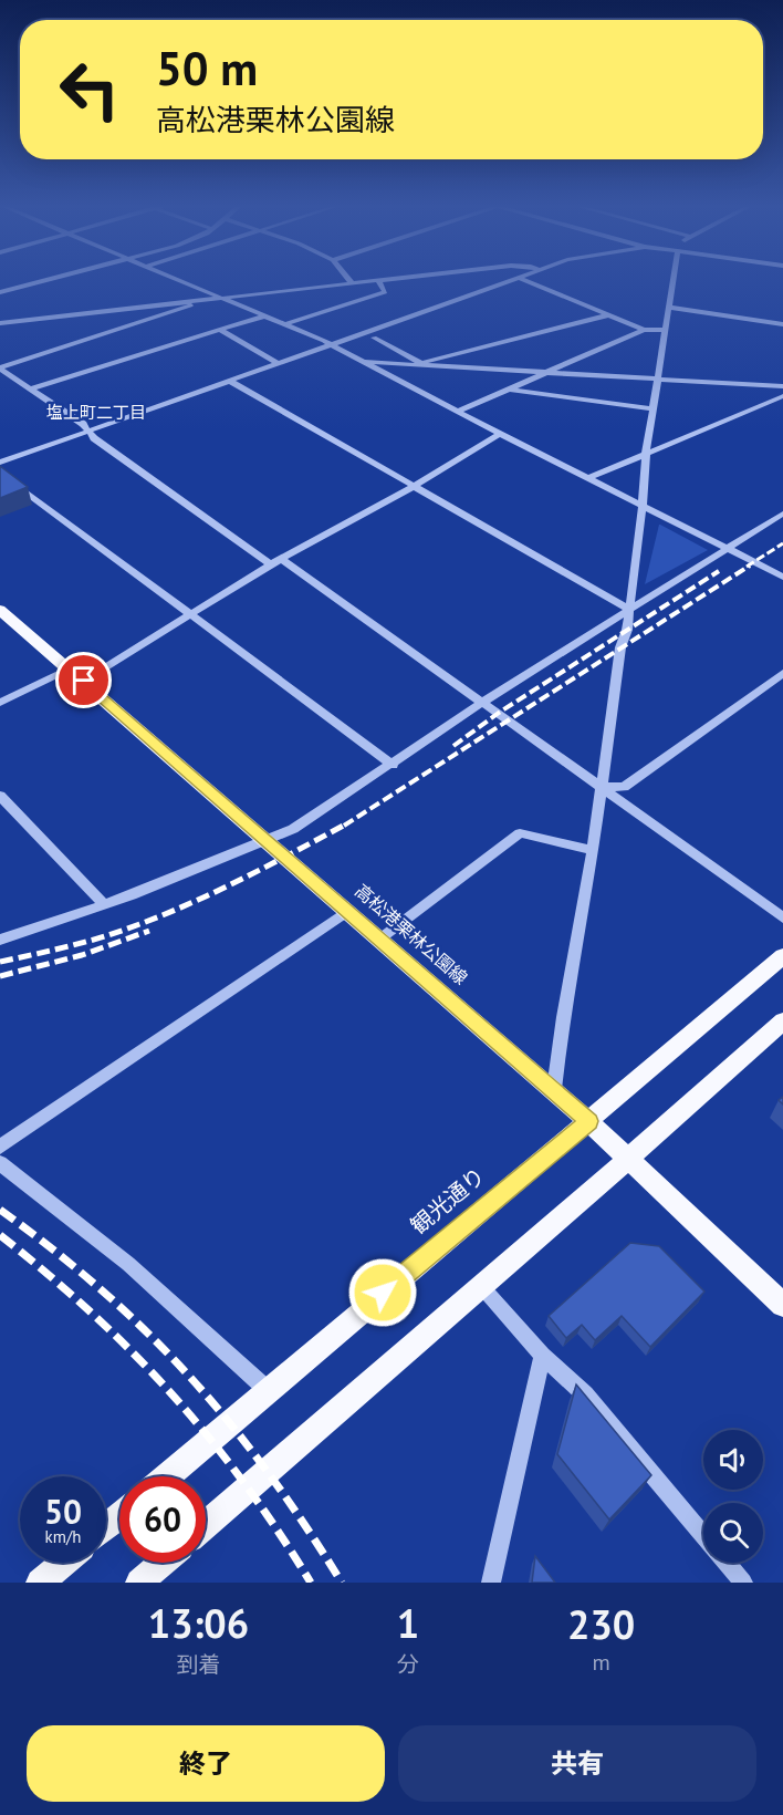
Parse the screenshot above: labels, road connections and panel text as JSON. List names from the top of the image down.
{
  "streets": {
    "main road": ["高松港栗林公園線", "観光通り"]
  },
  "crossings": [
    ["高松港栗林公園線", "観光通り"]
  ],
  "districts": ["塩上町二丁目"],
  "page": {
    "turn": ["50 m", "高松港栗林公園線"],
    "speed": "50 km/h",
    "limit": "60",
    "eta": [
      "13:06",
      "到着",
      "1",
      "分",
      "230",
      "m"
    ],
    "buttons": ["終了", "共有"]
  }
}
